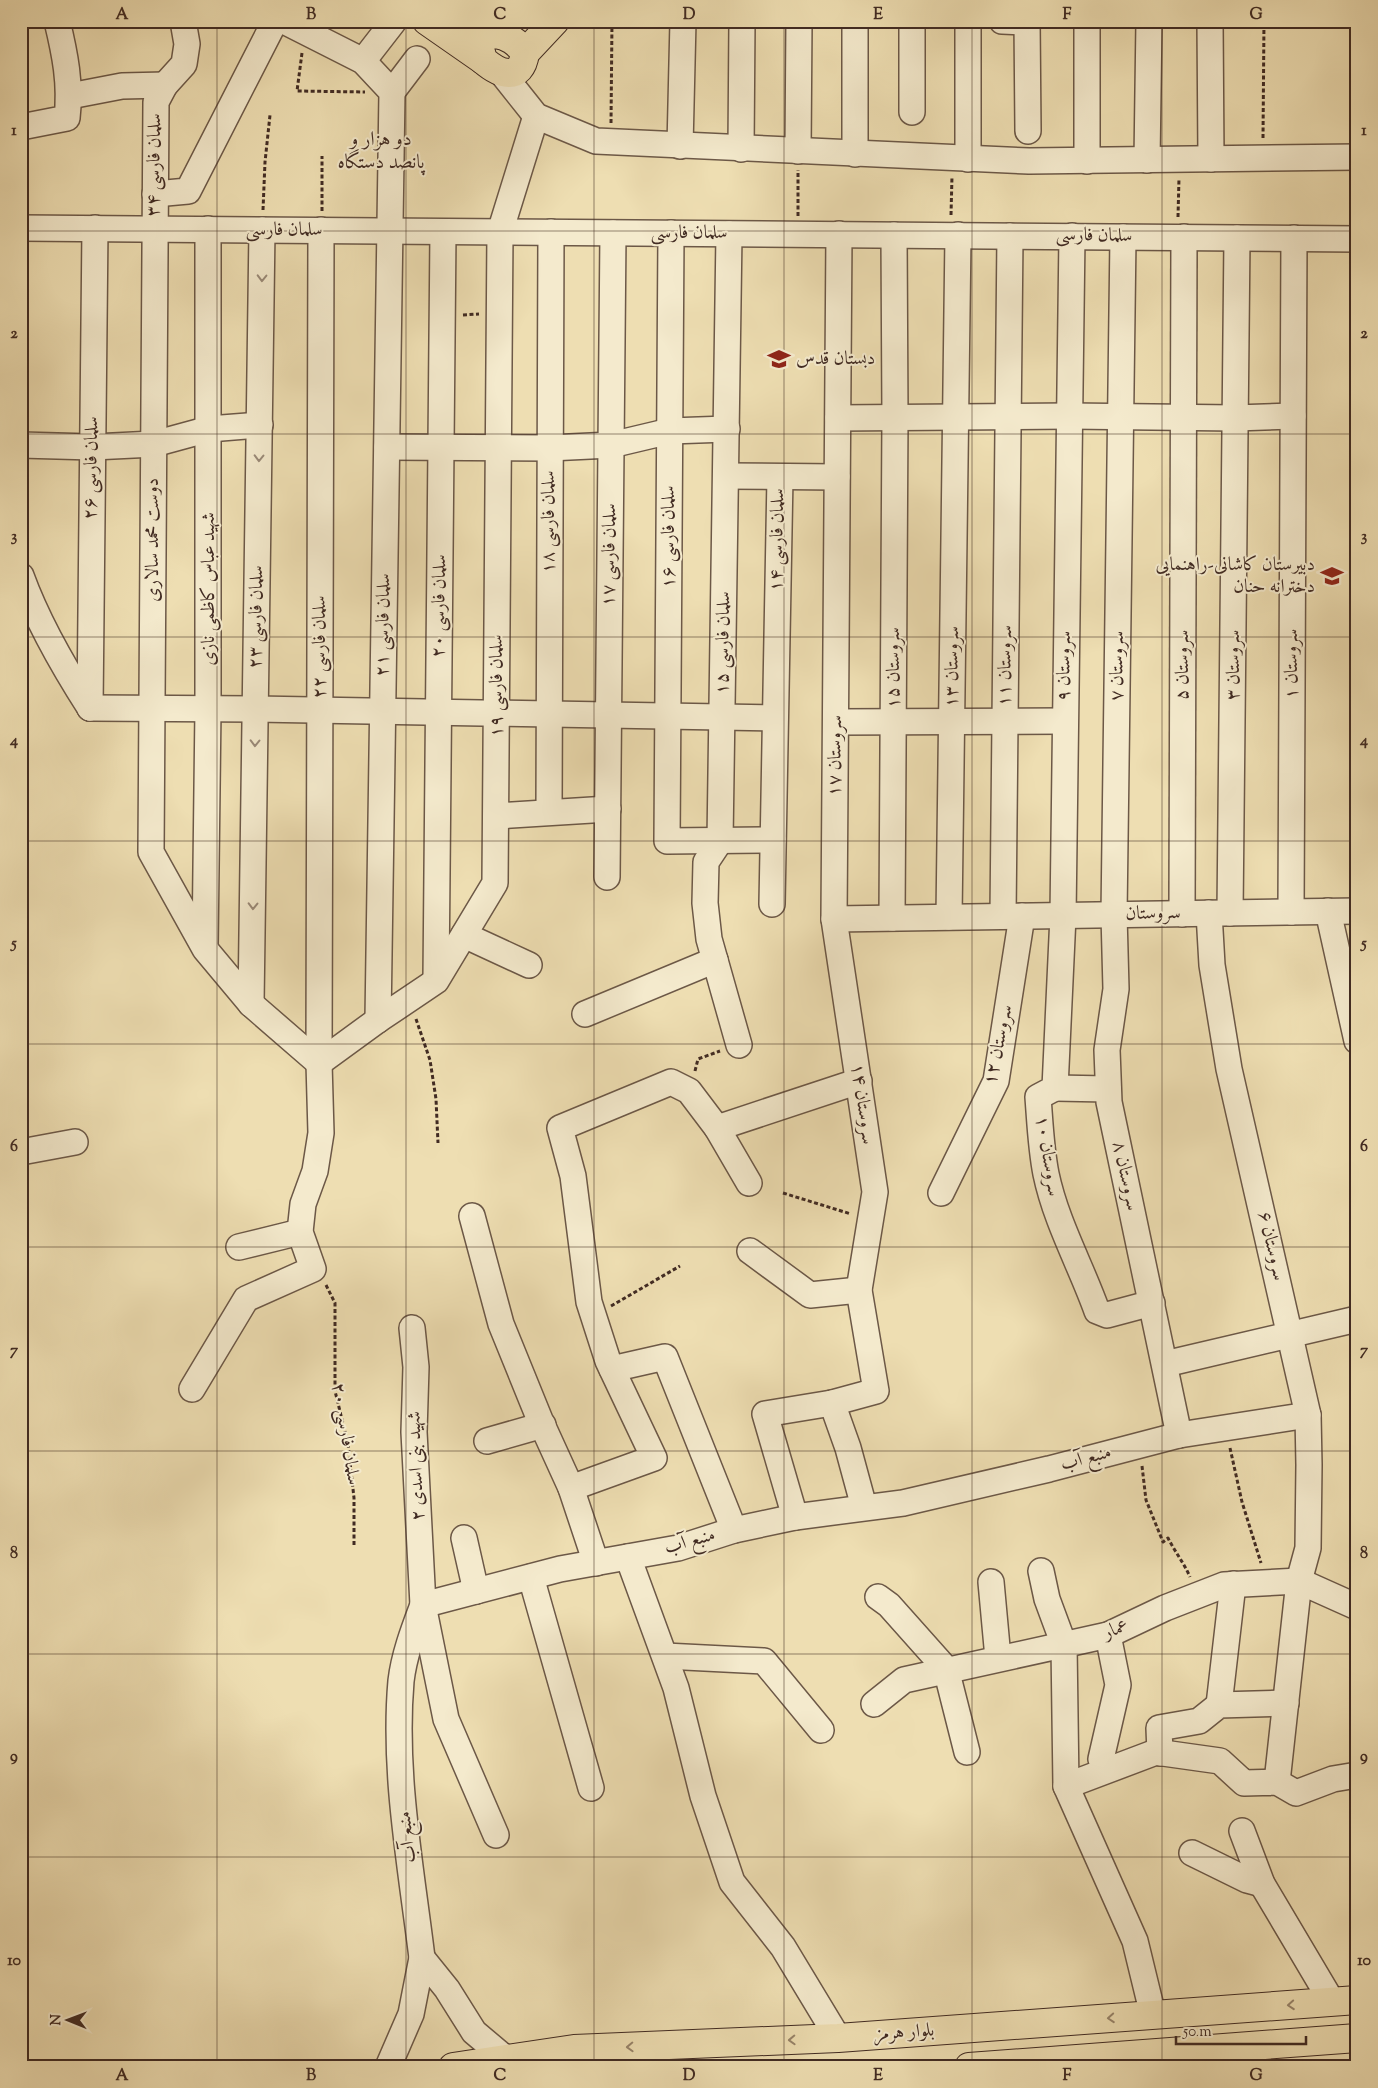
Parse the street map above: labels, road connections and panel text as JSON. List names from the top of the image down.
{
  "streets": {
    "main road": ["بلوار هرمز"],
    "street": [
      "سلمان فارسی ۳۴",
      "سلمان فارسی",
      "سلمان فارسی ۲۶",
      "سلمان فارسی ۱۸",
      "سلمان فارسی ۱۶",
      "دوست محمد سالاری",
      "سلمان فارسی ۱۴",
      "سلمان فارسی ۱۷",
      "شهید عباس کاظمی نازی",
      "سلمان فارسی ۲۰",
      "سلمان فارسی ۲۳",
      "سلمان فارسی ۲۱",
      "سلمان فارسی ۱۵",
      "سلمان فارسی ۲۲",
      "سروستان ۱",
      "سروستان ۵",
      "سروستان ۳",
      "سروستان ۱۱",
      "سروستان ۹",
      "سروستان ۷",
      "سروستان ۱۳",
      "سروستان ۱۵",
      "سلمان فارسی ۱۹",
      "سروستان ۱۷",
      "سروستان",
      "سروستان ۱۲",
      "سروستان ۱۴",
      "سروستان ۱۰",
      "سروستان ۸",
      "سروستان ۶",
      "منبع آب",
      "شهید بنی اسدی ۲",
      "عمار"
    ]
  },
  "crossings": [
    ["سلمان فارسی ۳۴", "سلمان فارسی"],
    ["سلمان فارسی ۳۴", "دوست محمد سالاری"],
    ["سلمان فارسی", "سلمان فارسی ۲۶"],
    ["سلمان فارسی", "سلمان فارسی ۱۸"],
    ["سلمان فارسی", "سلمان فارسی ۱۶"],
    ["سلمان فارسی", "دوست محمد سالاری"],
    ["سلمان فارسی", "سلمان فارسی ۱۷"],
    ["سلمان فارسی", "شهید عباس کاظمی نازی"],
    ["سلمان فارسی", "سلمان فارسی ۲۰"],
    ["سلمان فارسی", "سلمان فارسی ۲۳"],
    ["سلمان فارسی", "سلمان فارسی ۲۱"],
    ["سلمان فارسی", "سلمان فارسی ۱۵"],
    ["سلمان فارسی", "سلمان فارسی ۲۲"],
    ["سلمان فارسی", "سروستان ۱"],
    ["سلمان فارسی", "سروستان ۵"],
    ["سلمان فارسی", "سروستان ۳"],
    ["سلمان فارسی", "سروستان ۱۱"],
    ["سلمان فارسی", "سروستان ۹"],
    ["سلمان فارسی", "سروستان ۷"],
    ["سلمان فارسی", "سروستان ۱۳"],
    ["سلمان فارسی", "سروستان ۱۵"],
    ["سلمان فارسی", "سلمان فارسی ۱۹"],
    ["سلمان فارسی ۱۶", "سلمان فارسی ۱۵"],
    ["دوست محمد سالاری", "شهید عباس کاظمی نازی"],
    ["سلمان فارسی ۱۴", "سروستان ۱۷"],
    ["سلمان فارسی ۲۰", "سلمان فارسی ۱۹"],
    ["سلمان فارسی ۲۱", "سلمان فارسی ۱۹"],
    ["سلمان فارسی ۲۲", "سلمان فارسی ۱۹"],
    ["سروستان ۱", "سروستان"],
    ["سروستان ۵", "سروستان"],
    ["سروستان ۳", "سروستان"],
    ["سروستان ۳", "سروستان ۶"],
    ["سروستان ۱۱", "سروستان"],
    ["سروستان ۱۱", "سروستان ۱۲"],
    ["سروستان ۹", "سروستان"],
    ["سروستان ۹", "سروستان ۱۰"],
    ["سروستان ۷", "سروستان"],
    ["سروستان ۷", "سروستان ۸"],
    ["سروستان ۱۳", "سروستان"],
    ["سروستان ۱۷", "سروستان ۱۴"],
    ["سروستان", "سروستان ۱۲"],
    ["سروستان", "سروستان ۱۰"],
    ["سروستان", "سروستان ۸"],
    ["سروستان", "سروستان ۶"],
    ["سروستان ۱۰", "سروستان ۸"],
    ["سروستان ۸", "منبع آب"],
    ["سروستان ۶", "منبع آب"],
    ["سروستان ۶", "عمار"],
    ["منبع آب", "شهید بنی اسدی ۲"]
  ],
  "one_way": ["سلمان فارسی ۲۳"],
  "districts": ["دو هزار و پانصد دستگاه"],
  "places": {
    "school or university": ["دبستان قدس", "دبیرستان کاشانی-راهنمایی دخترانه حنان"]
  },
  "scale_bar": "50 m",
  "north": "left",
  "grid": {
    "columns": [
      "A",
      "B",
      "C",
      "D",
      "E",
      "F",
      "G"
    ],
    "rows": [
      "1",
      "2",
      "3",
      "4",
      "5",
      "6",
      "7",
      "8",
      "9",
      "10"
    ]
  }
}
